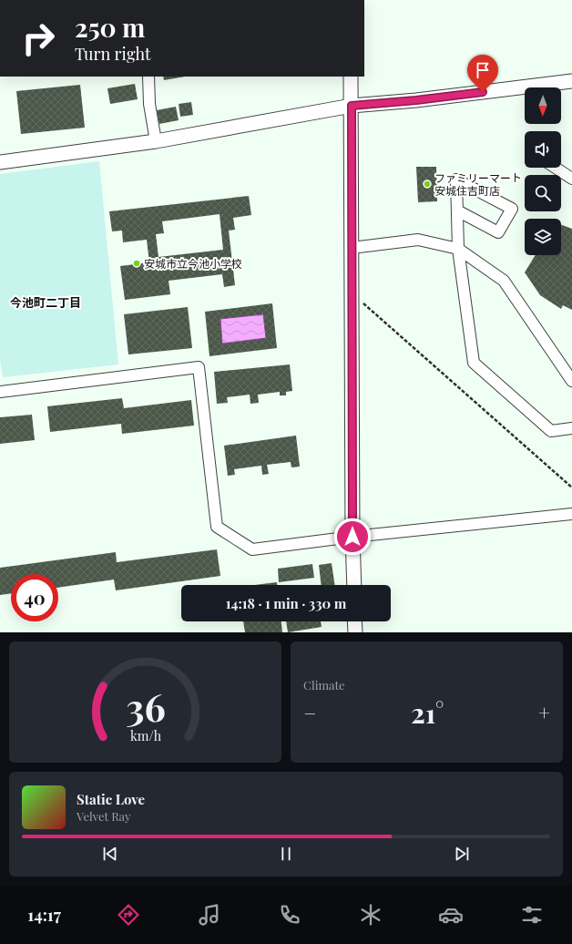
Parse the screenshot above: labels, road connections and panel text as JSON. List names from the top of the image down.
{
  "districts": ["今池町二丁目"],
  "places": ["ファミリーマート 安城住吉町店", "安城市立今池小学校"],
  "north": "bottom",
  "page": {
    "turn": ["250 m", "Turn right"],
    "limit": "40",
    "trip": "14:18 · 1 min · 330 m",
    "tile": "Climate",
    "heat": ["−", "21°", "+"],
    "song": ["Static Love", "Velvet Ray"],
    "tabs": "14:17",
    "gauge": ["36", "km/h"]
  }
}
